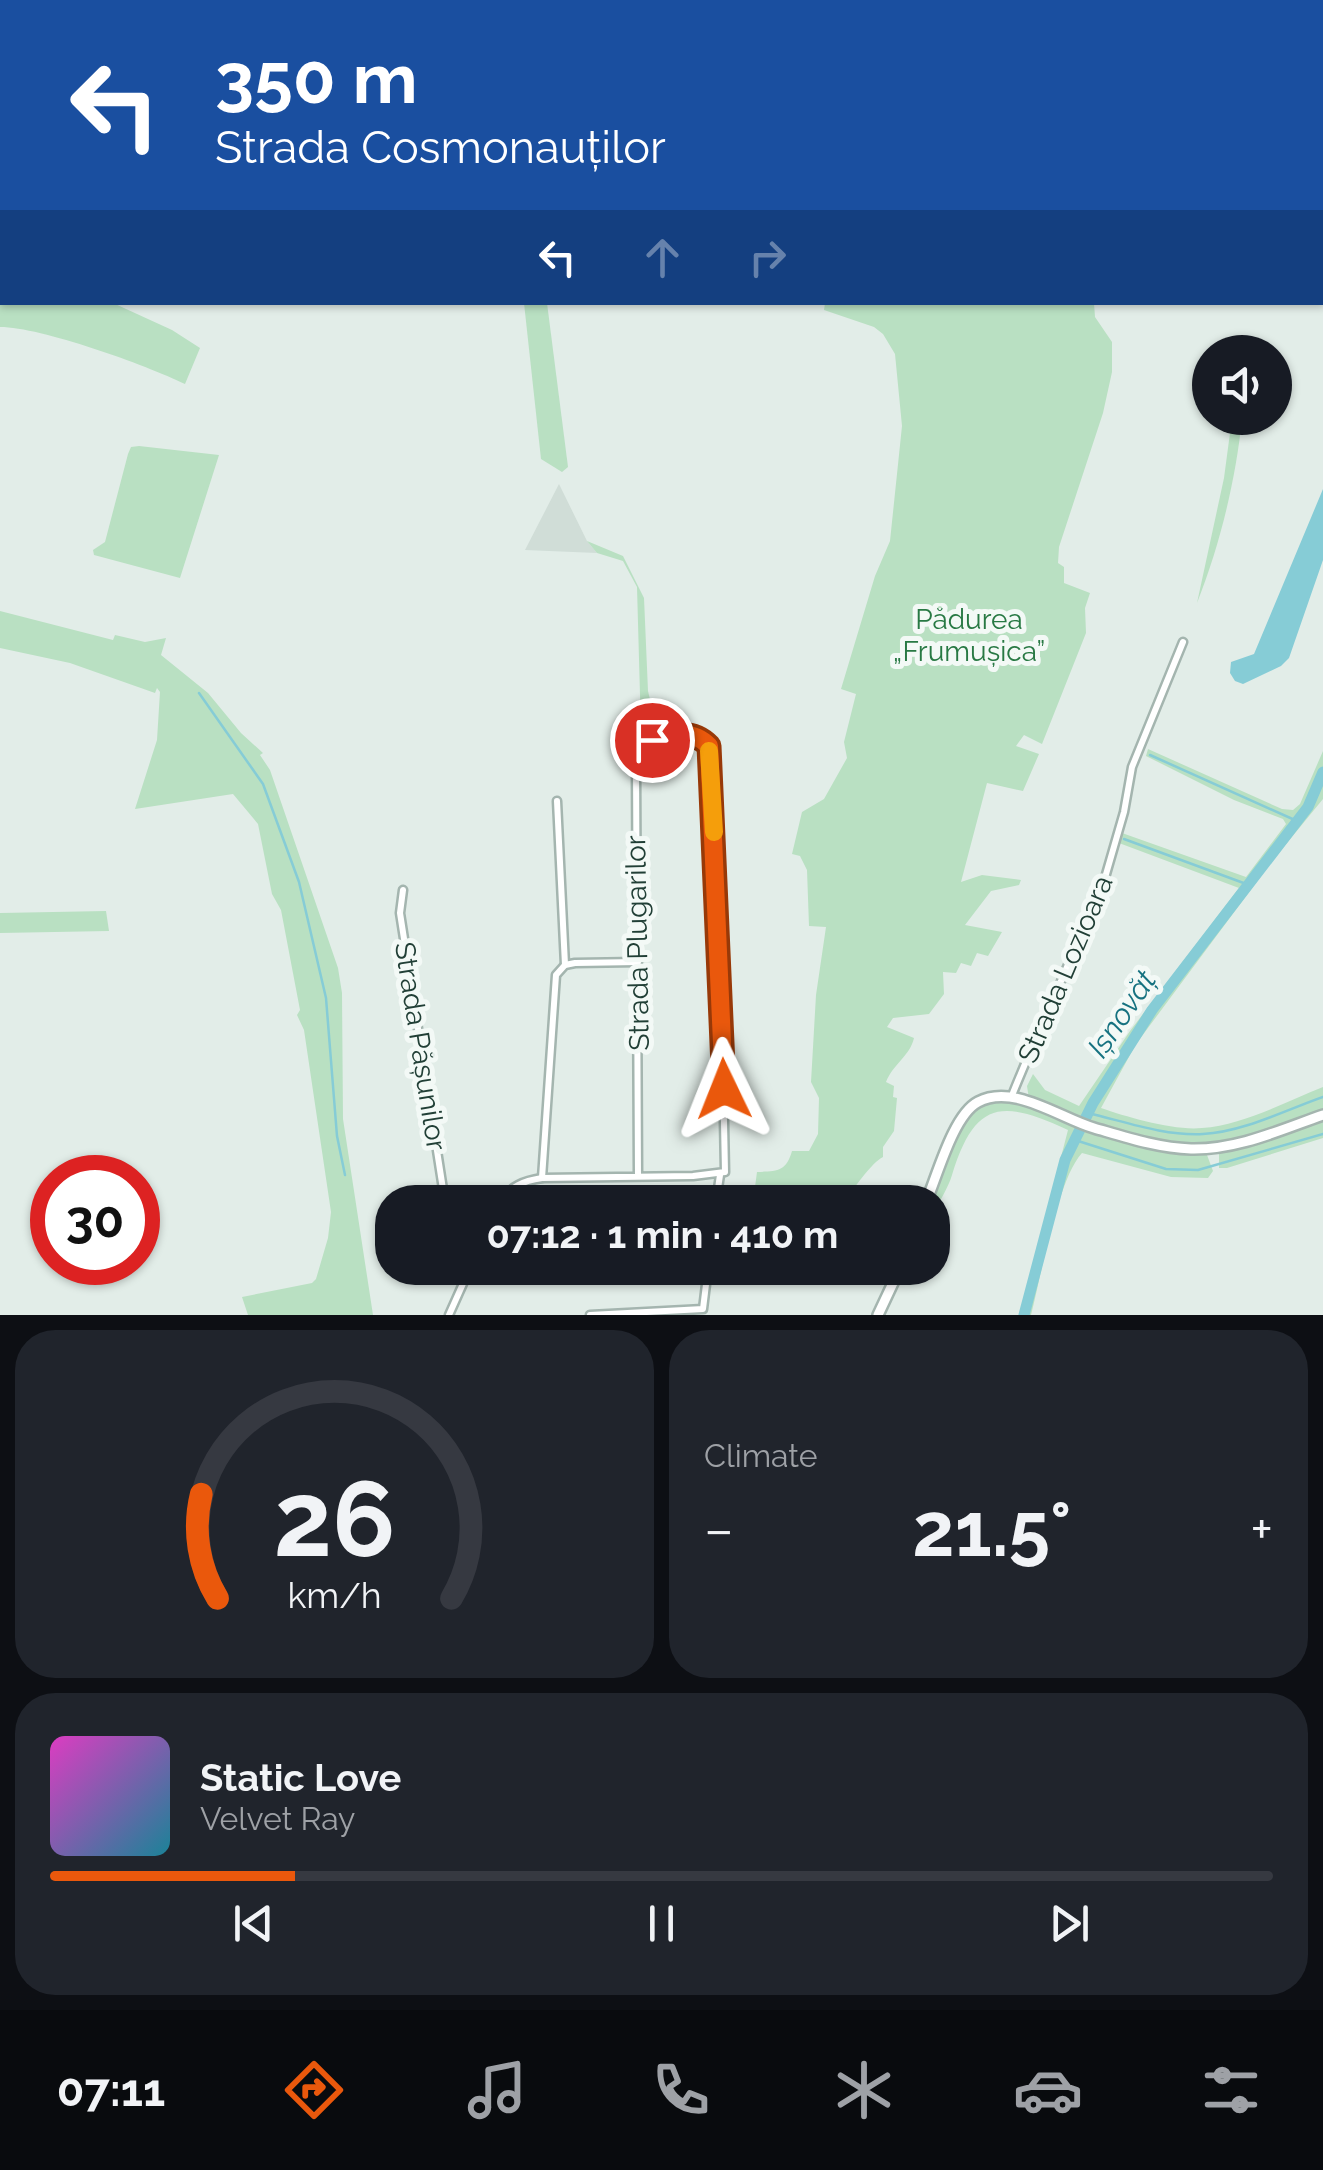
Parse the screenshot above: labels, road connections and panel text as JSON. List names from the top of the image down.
{
  "streets": {
    "street": ["Strada Plugarilor", "Strada Lozioara", "Strada Pășunilor"]
  },
  "water": ["Ișnovăț"],
  "parks": ["Pădurea „Frumușica”"],
  "page": {
    "turn": ["350 m", "Strada Cosmonauților"],
    "limit": "30",
    "trip": "07:12 · 1 min · 410 m",
    "tile": "Climate",
    "heat": ["−", "21.5°", "+"],
    "song": ["Static Love", "Velvet Ray"],
    "tabs": "07:11",
    "gauge": ["26", "km/h"]
  }
}
